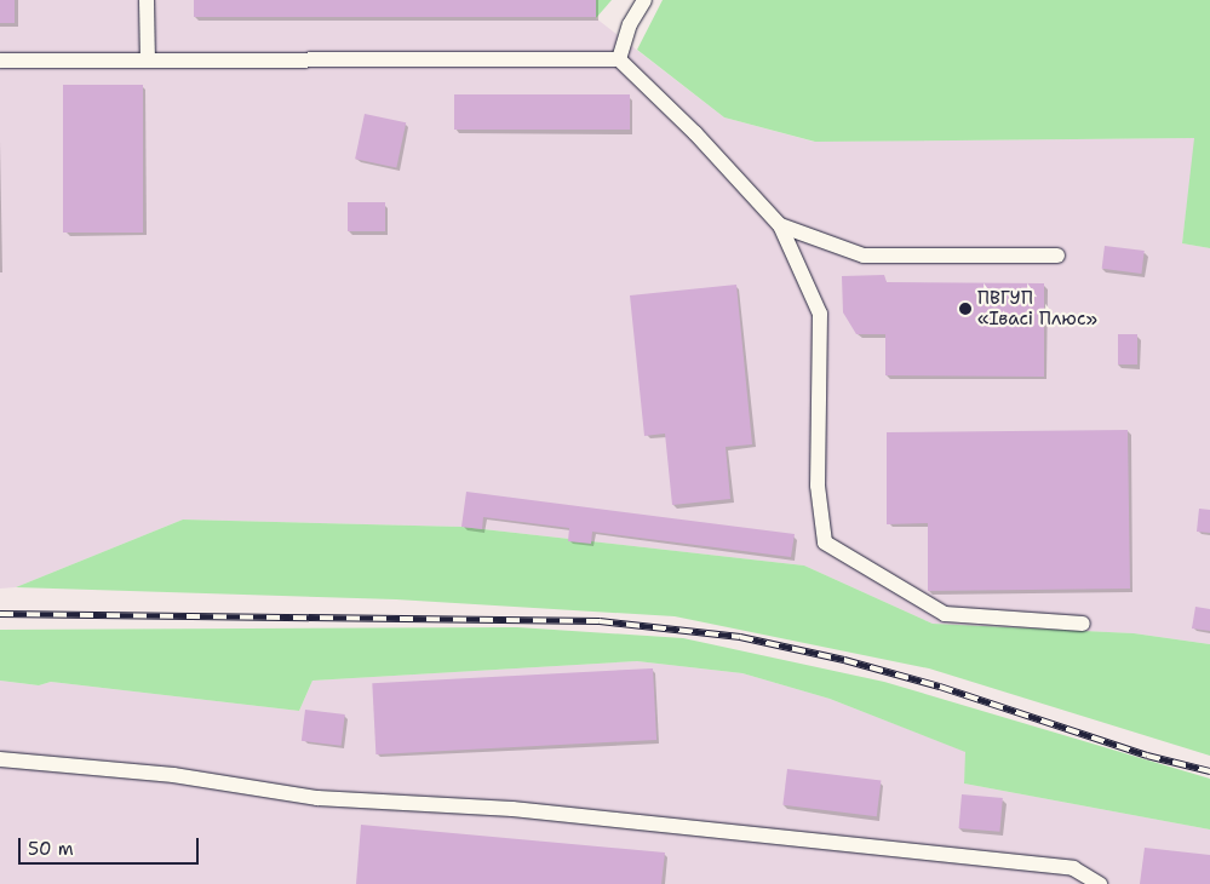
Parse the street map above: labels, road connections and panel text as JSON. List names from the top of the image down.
{
  "places": ["ПВГУП «Івасі Плюс»"],
  "scale_bar": "50 m"
}
